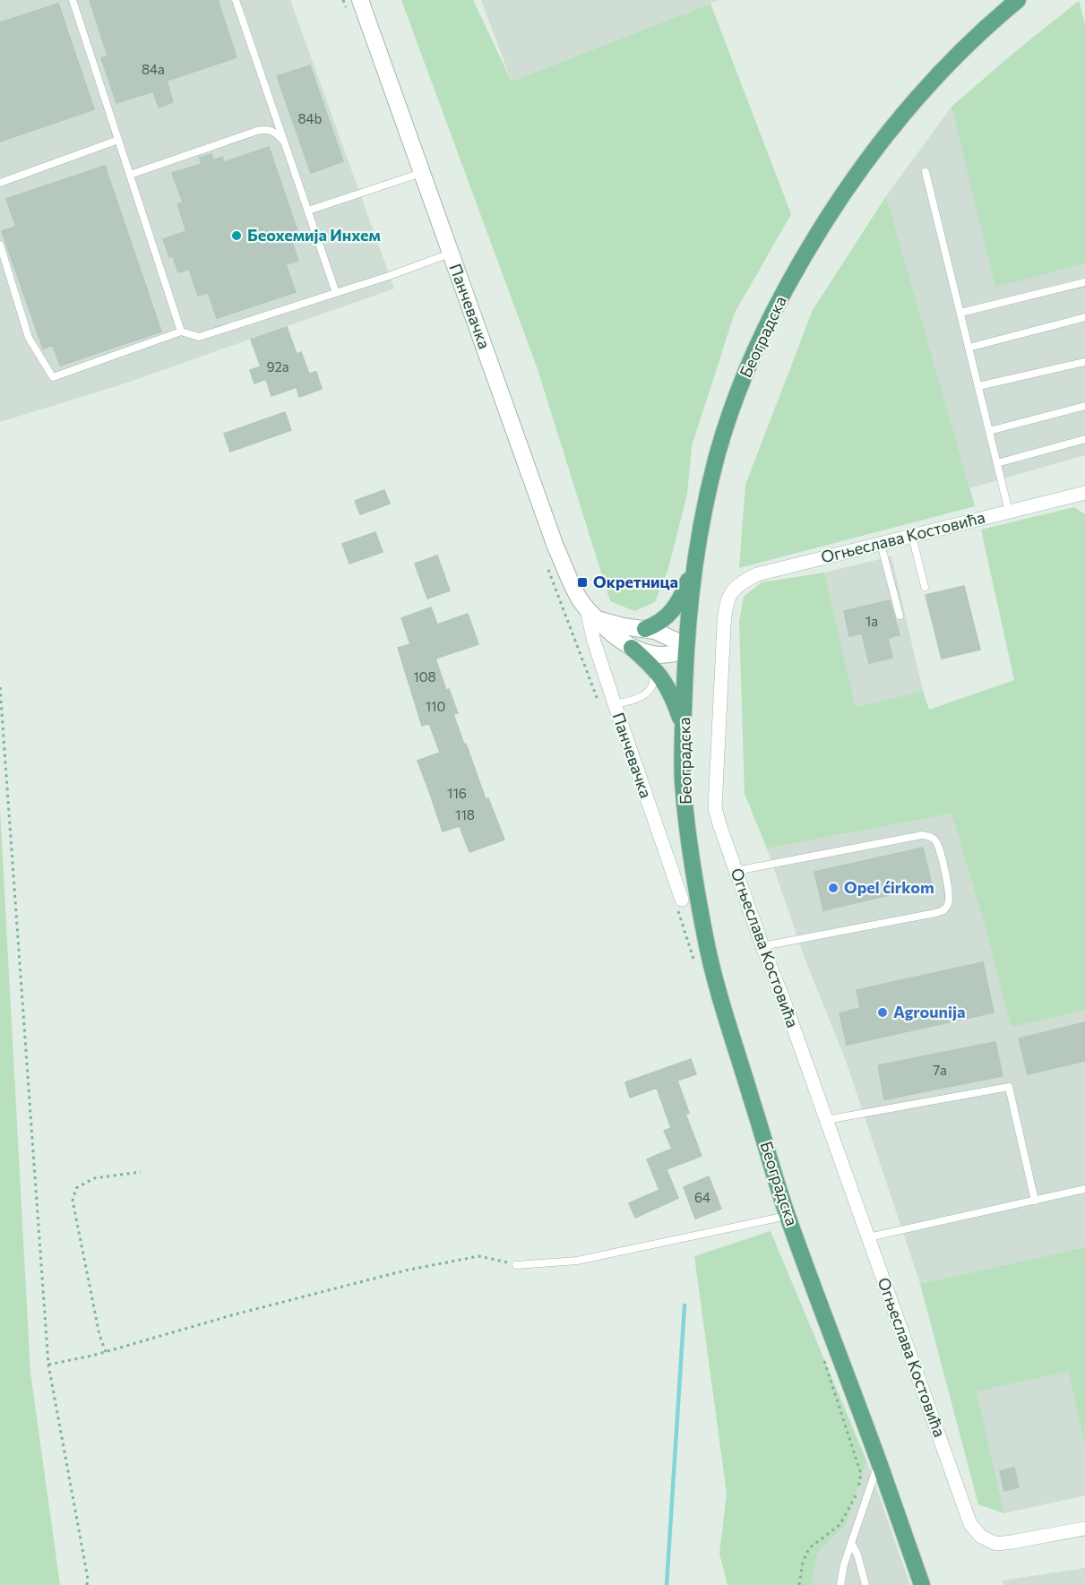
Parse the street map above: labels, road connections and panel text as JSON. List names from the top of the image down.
{
  "streets": {
    "main road": ["Београдска"],
    "street": ["Панчевачка", "Огњеслава Костовића"]
  },
  "places": {
    "other": ["Беохемија Инхем", "Opel ćirkom", "Agrounija"],
    "transit": ["Окретница"]
  },
  "house_numbers": [
    "84a",
    "84b",
    "92a",
    "1a",
    "108",
    "110",
    "116",
    "118",
    "7a",
    "64"
  ]
}
